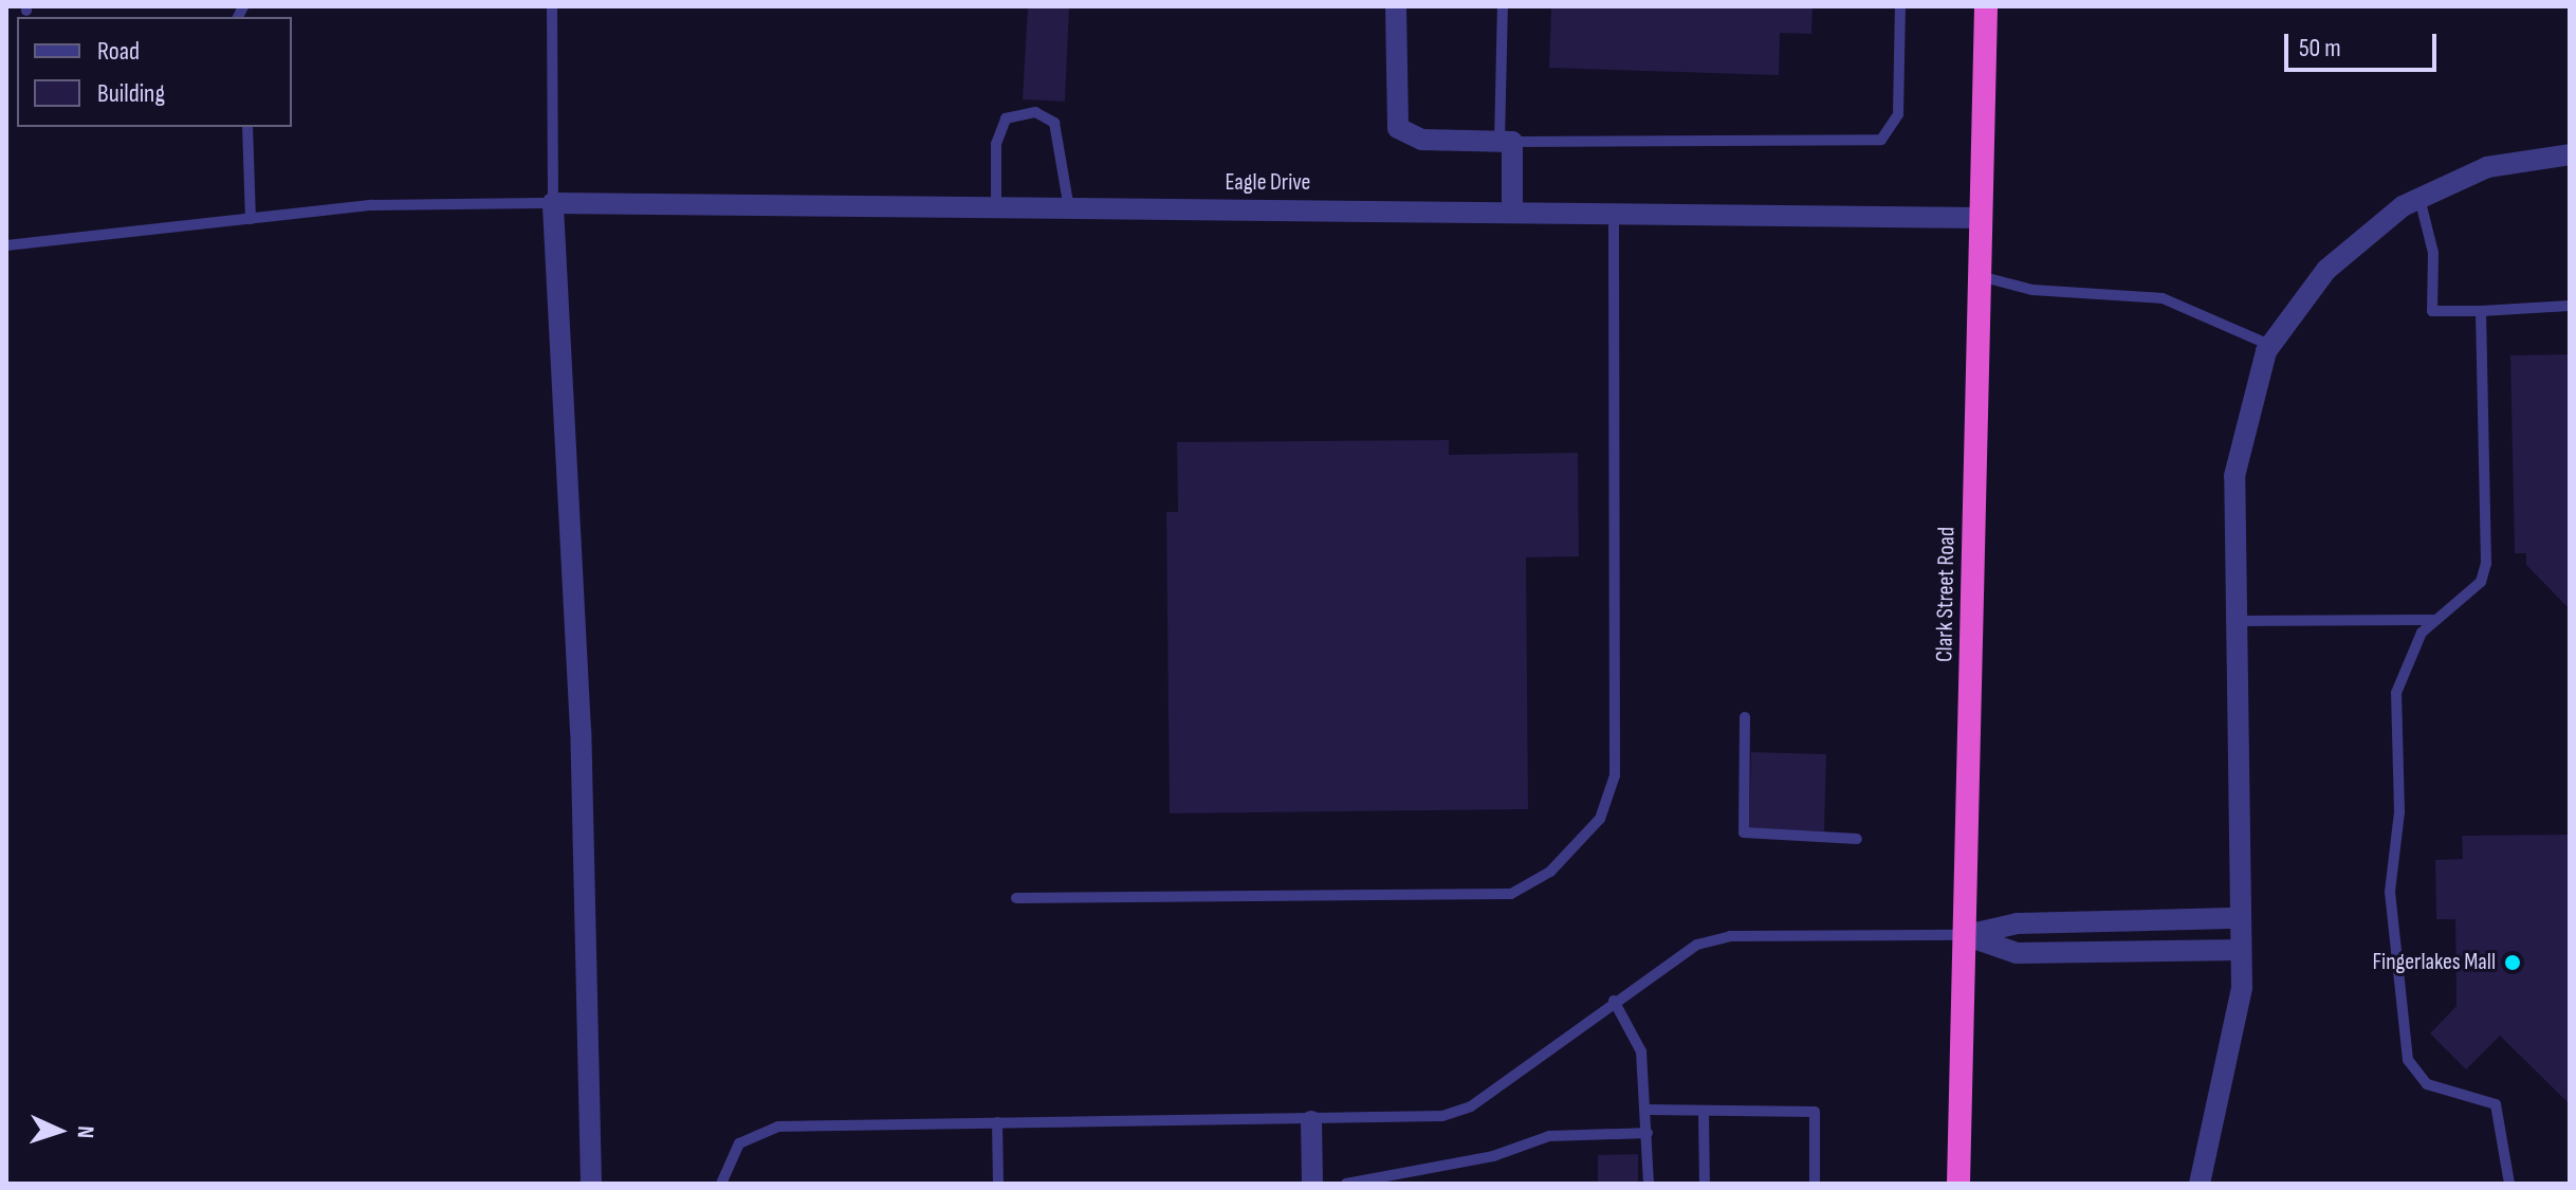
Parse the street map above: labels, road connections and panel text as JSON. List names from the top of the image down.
{
  "streets": {
    "highway": ["Clark Street Road"],
    "street": ["Eagle Drive"]
  },
  "crossings": [
    ["Eagle Drive", "Clark Street Road"]
  ],
  "places": ["Fingerlakes Mall"],
  "legend": ["Road", "Building"],
  "scale_bar": "50 m",
  "north": "right"
}
